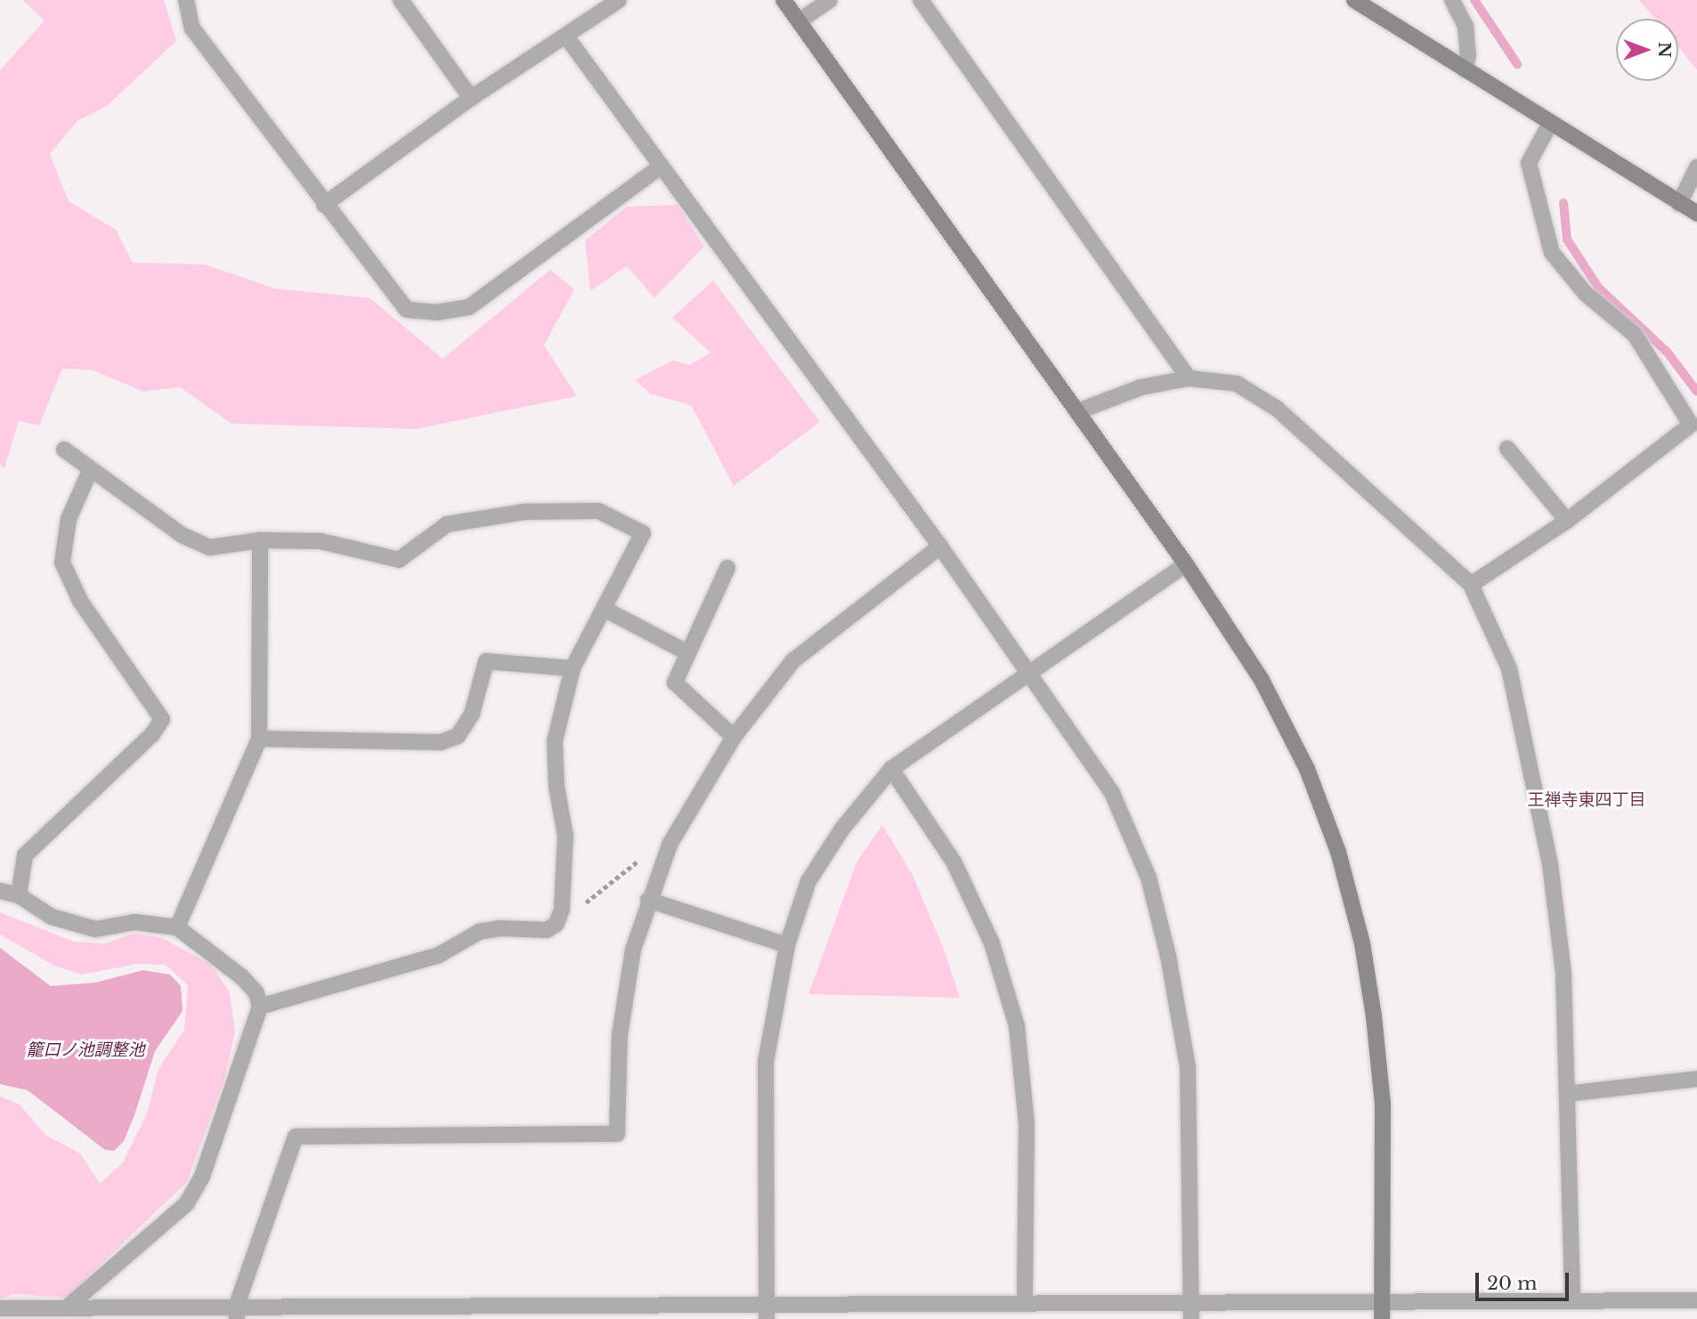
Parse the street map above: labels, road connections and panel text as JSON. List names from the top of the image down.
{
  "districts": ["王禅寺東四丁目"],
  "water": ["籠口ノ池調整池"],
  "scale_bar": "20 m",
  "north": "right"
}
